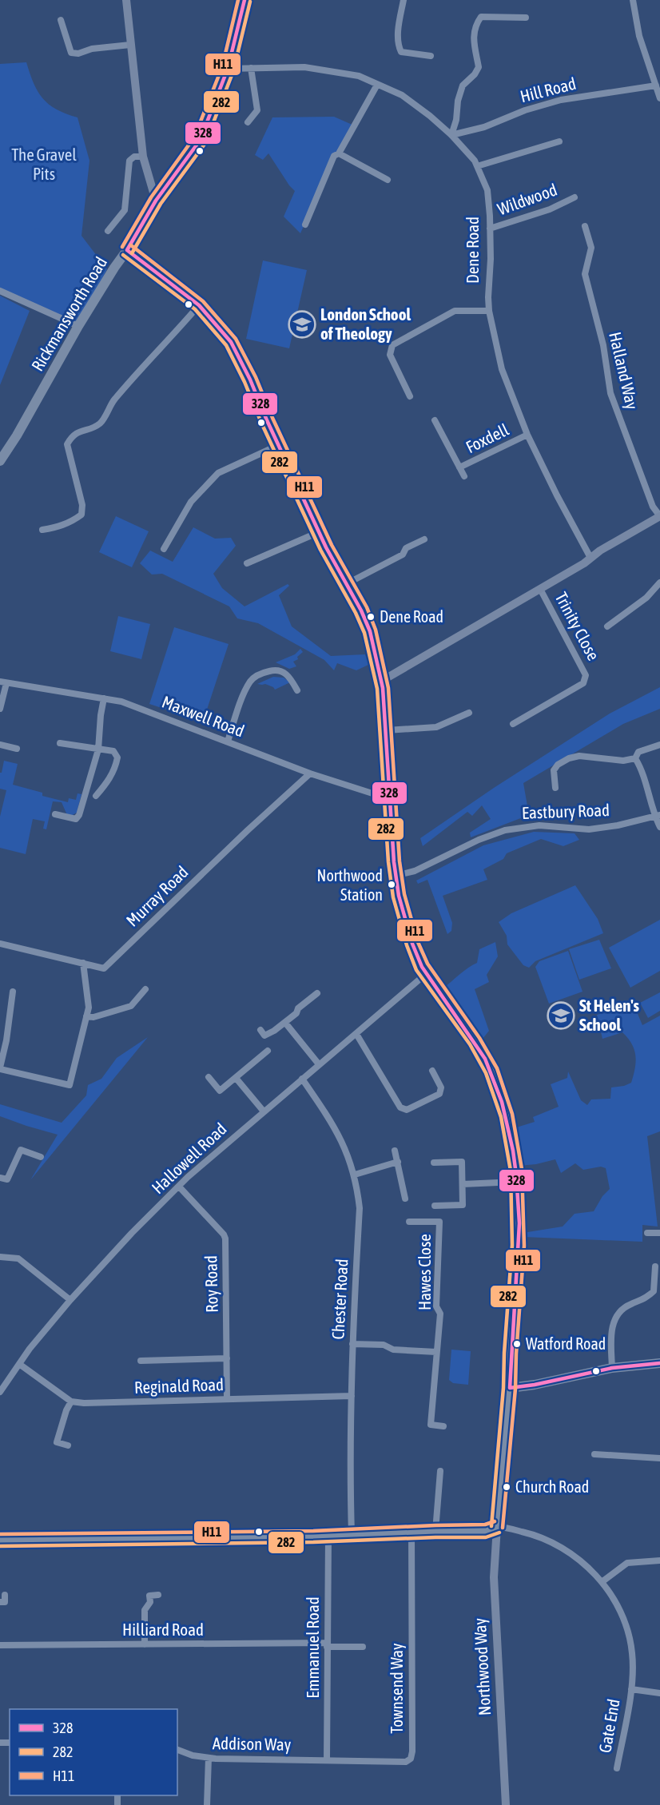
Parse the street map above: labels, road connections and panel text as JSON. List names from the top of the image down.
{
  "streets": {
    "main road": ["Rickmansworth Road", "Northwood Way"],
    "street": [
      "Hill Road",
      "Wildwood",
      "Dene Road",
      "Halland Way",
      "Foxdell",
      "Trinity Close",
      "Maxwell Road",
      "Eastbury Road",
      "Murray Road",
      "Hallowell Road",
      "Hawes Close",
      "Roy Road",
      "Chester Road",
      "Reginald Road",
      "Hilliard Road",
      "Emmanuel Road",
      "Townsend Way",
      "Gate End",
      "Addison Way"
    ]
  },
  "crossings": [
    ["Hill Road", "Dene Road"],
    ["Wildwood", "Dene Road"],
    ["Dene Road", "Rickmansworth Road"],
    ["Dene Road", "Foxdell"],
    ["Maxwell Road", "Murray Road"],
    ["Hallowell Road", "Roy Road"],
    ["Hallowell Road", "Chester Road"],
    ["Roy Road", "Reginald Road"],
    ["Chester Road", "Reginald Road"],
    ["Hilliard Road", "Emmanuel Road"],
    ["Emmanuel Road", "Townsend Way"],
    ["Emmanuel Road", "Addison Way"],
    ["Northwood Way", "Gate End"],
    ["Townsend Way", "Addison Way"]
  ],
  "parks": ["The Gravel Pits"],
  "places": {
    "school or university": ["London School of Theology", "St Helen's School"],
    "other": [
      "Dene Road",
      "Northwood Station",
      "Watford Road",
      "Church Road"
    ]
  },
  "lines": ["transit line 328", "transit line H11", "transit line 282"],
  "legend": ["328", "282", "H11"]
}
